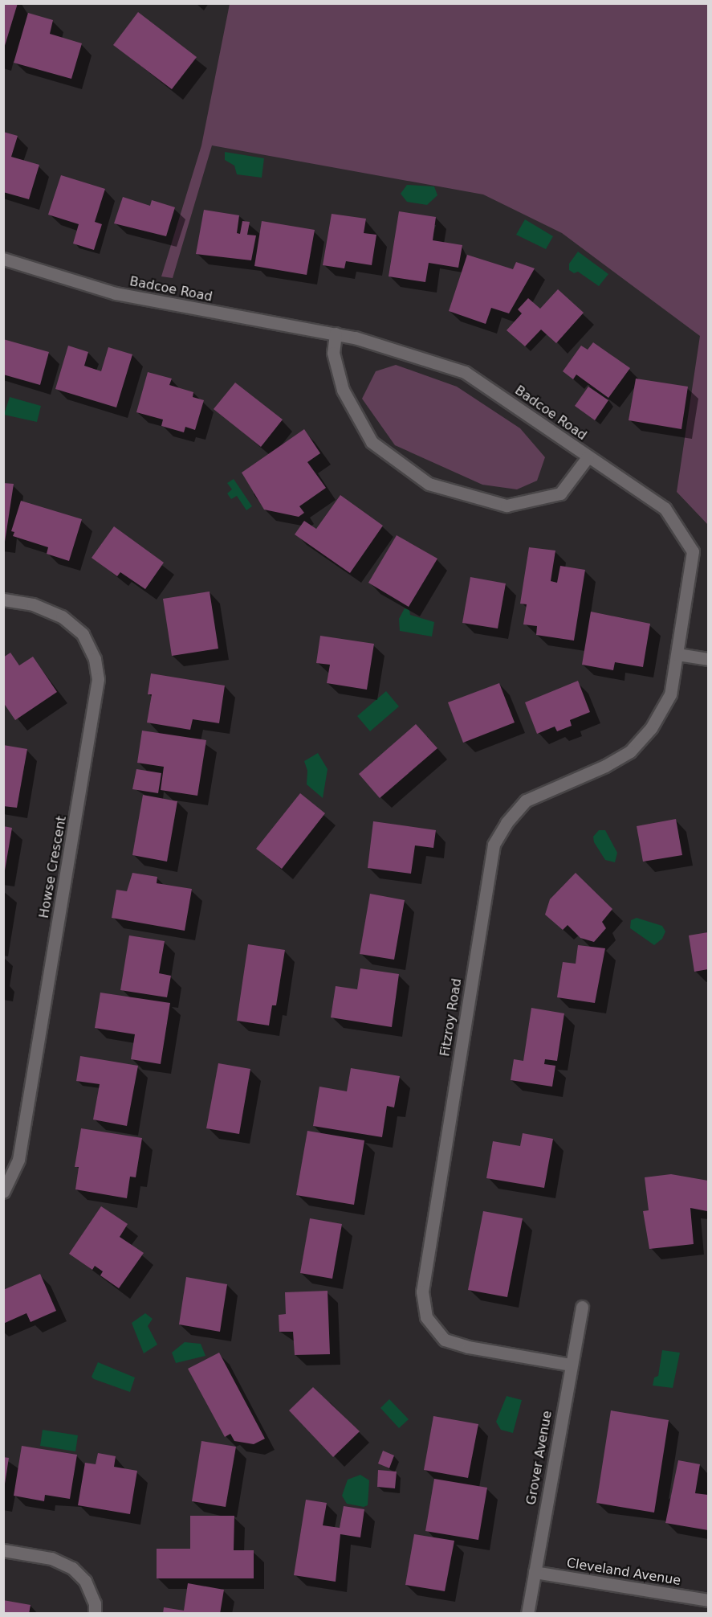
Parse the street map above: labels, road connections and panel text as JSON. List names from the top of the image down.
{
  "streets": {
    "street": [
      "Badcoe Road",
      "Howse Crescent",
      "Fitzroy Road",
      "Grover Avenue",
      "Cleveland Avenue"
    ]
  },
  "crossings": [
    ["Badcoe Road", "Fitzroy Road"],
    ["Fitzroy Road", "Grover Avenue"],
    ["Grover Avenue", "Cleveland Avenue"]
  ]
}
